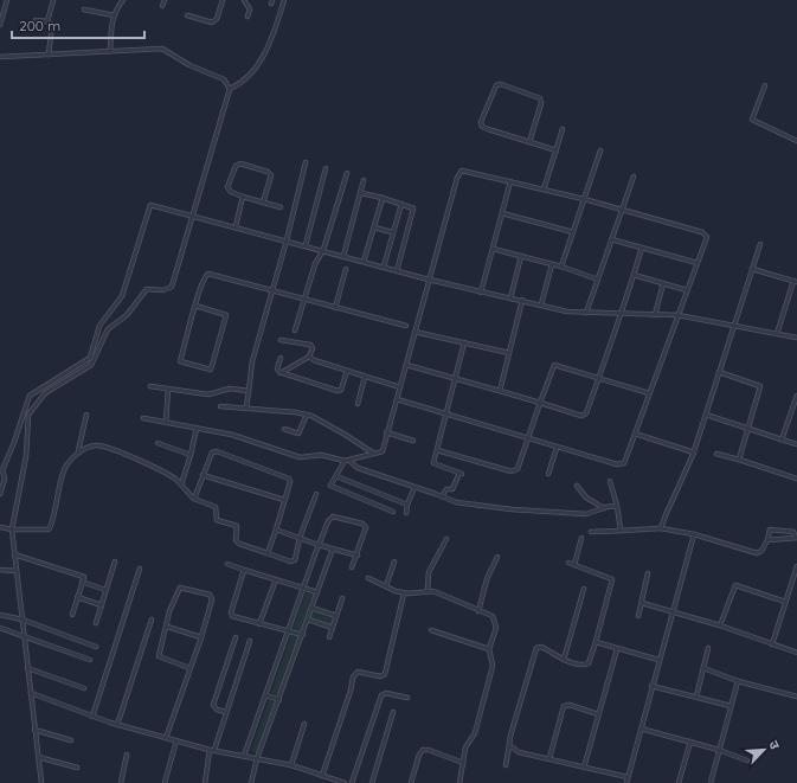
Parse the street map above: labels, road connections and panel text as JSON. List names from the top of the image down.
{
  "scale_bar": "200 m",
  "north": "top right"
}
